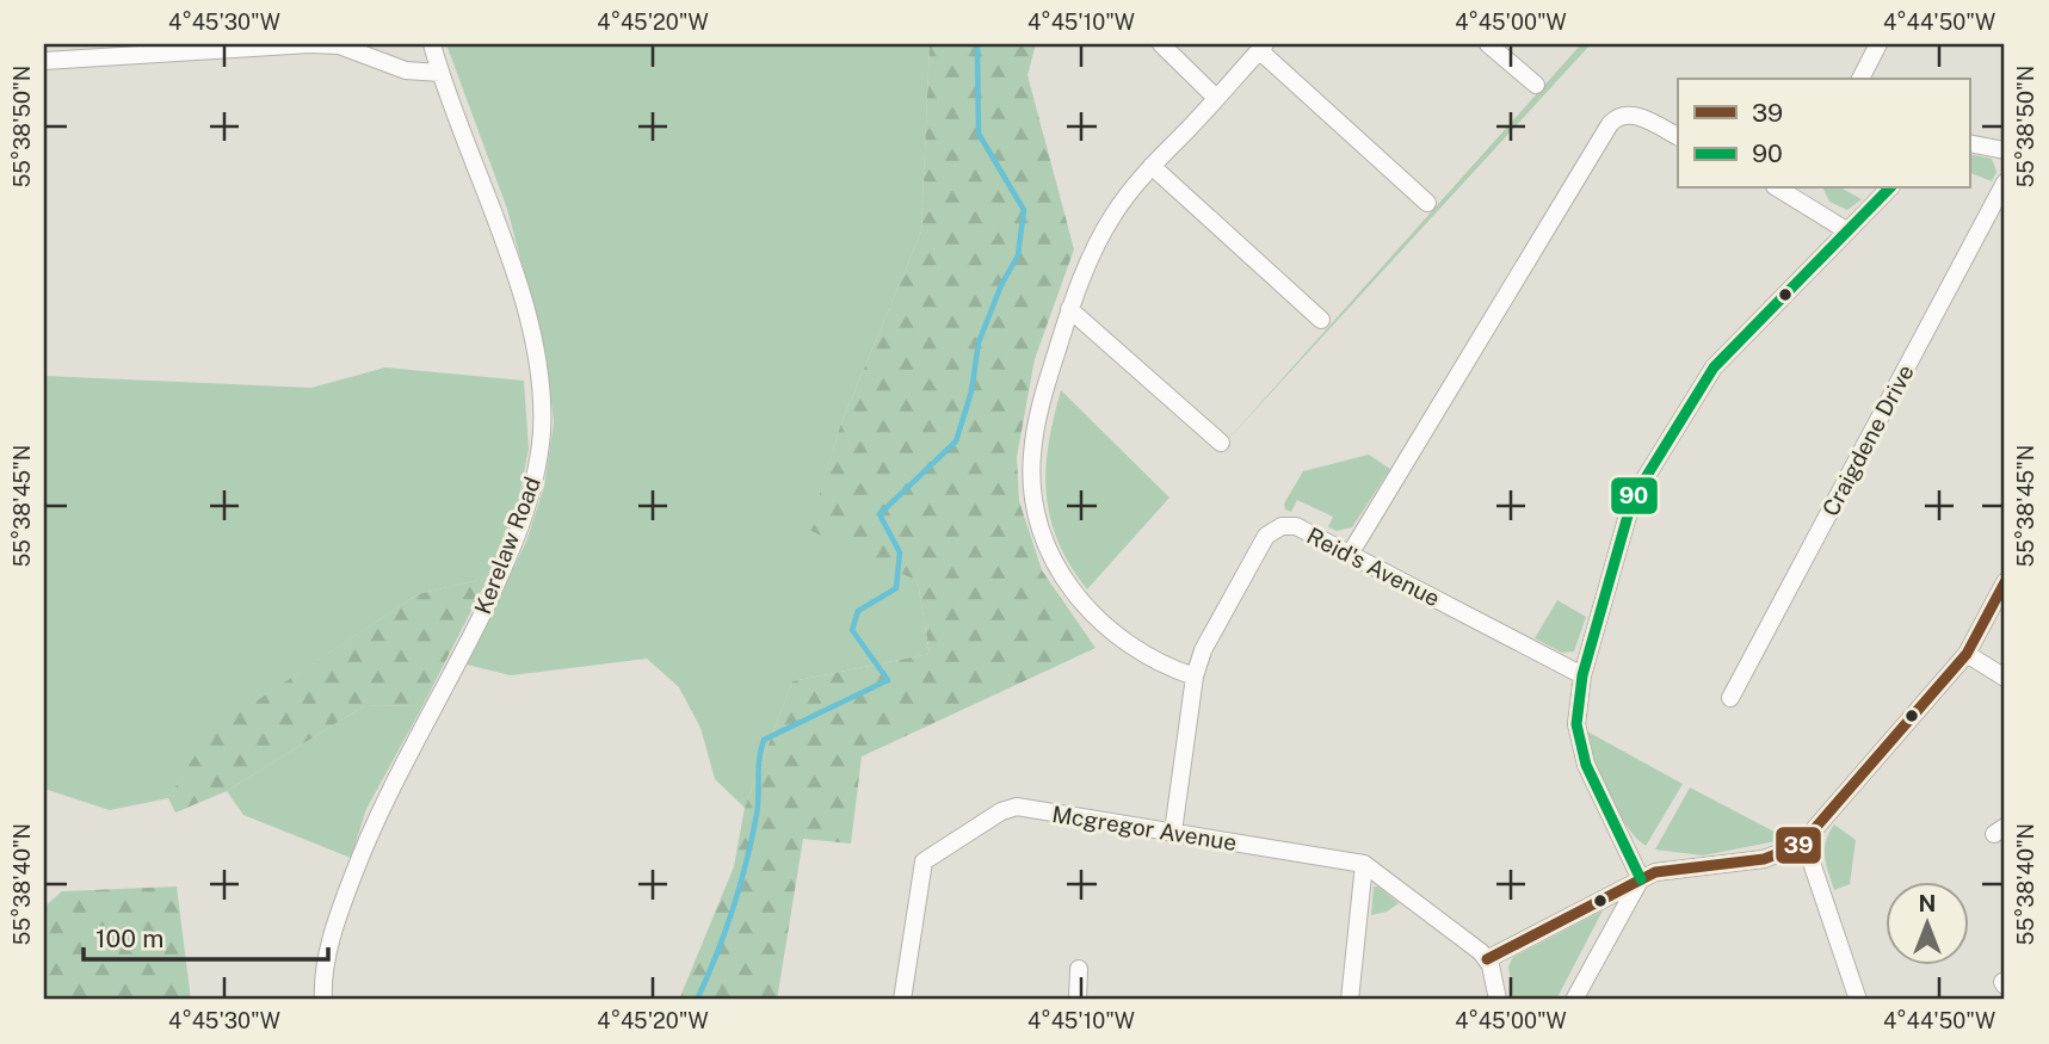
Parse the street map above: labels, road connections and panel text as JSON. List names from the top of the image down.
{
  "streets": {
    "street": [
      "Craigdene Drive",
      "Kerelaw Road",
      "Reid's Avenue",
      "Mcgregor Avenue"
    ]
  },
  "crossings": [
    ["Reid's Avenue", "Mcgregor Avenue"]
  ],
  "lines": ["transit line 90", "transit line 39"],
  "legend": ["39", "90"],
  "scale_bar": "100 m",
  "north": "top",
  "coordinates": [
    "4°45'30\"W",
    "4°45'20\"W",
    "4°45'10\"W",
    "4°45'00\"W",
    "4°44'50\"W",
    "55°38'50\"N",
    "55°38'45\"N",
    "55°38'40\"N"
  ]
}
